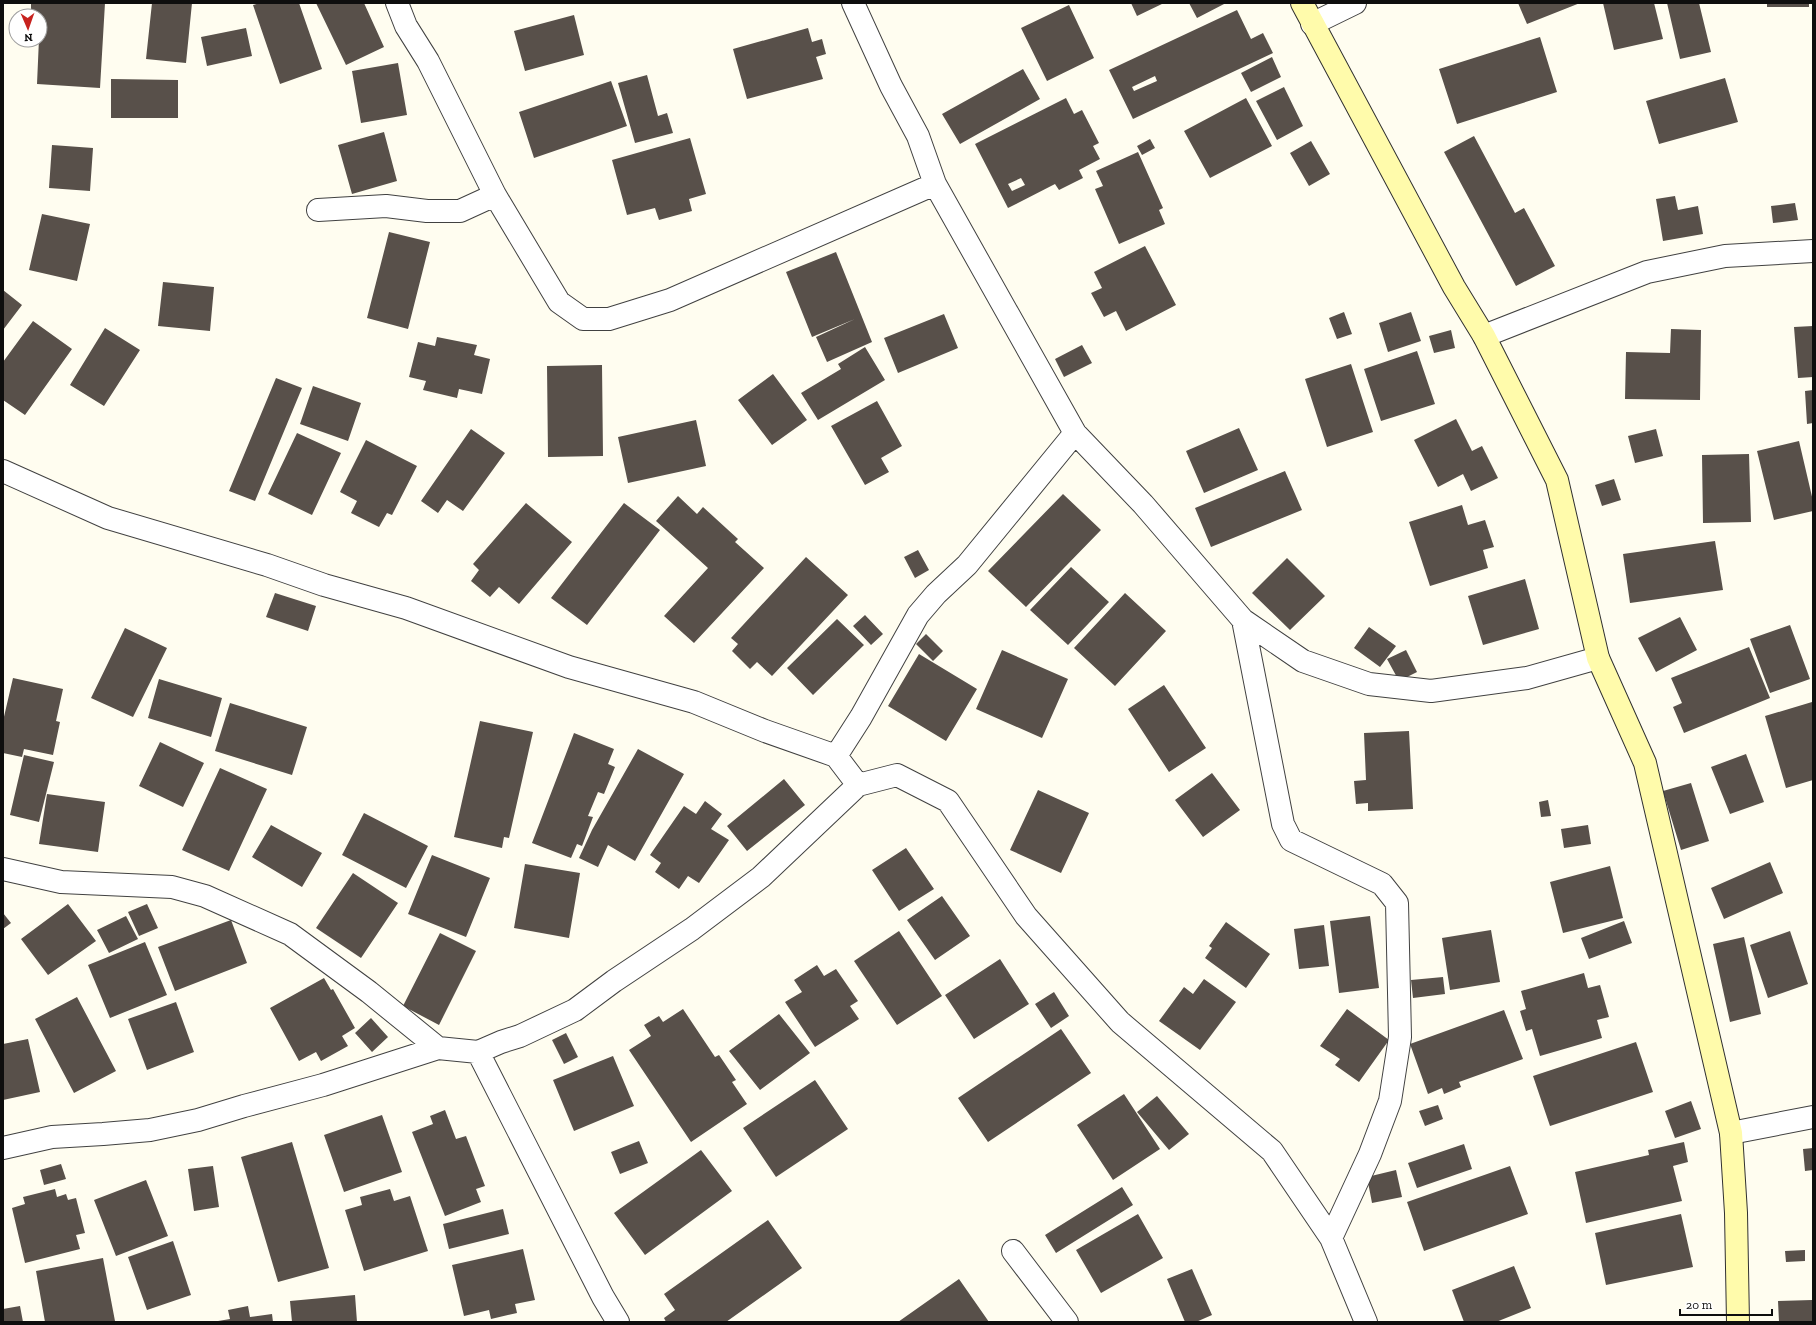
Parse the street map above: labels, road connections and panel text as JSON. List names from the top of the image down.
{
  "scale_bar": "20 m",
  "north": "bottom"
}
